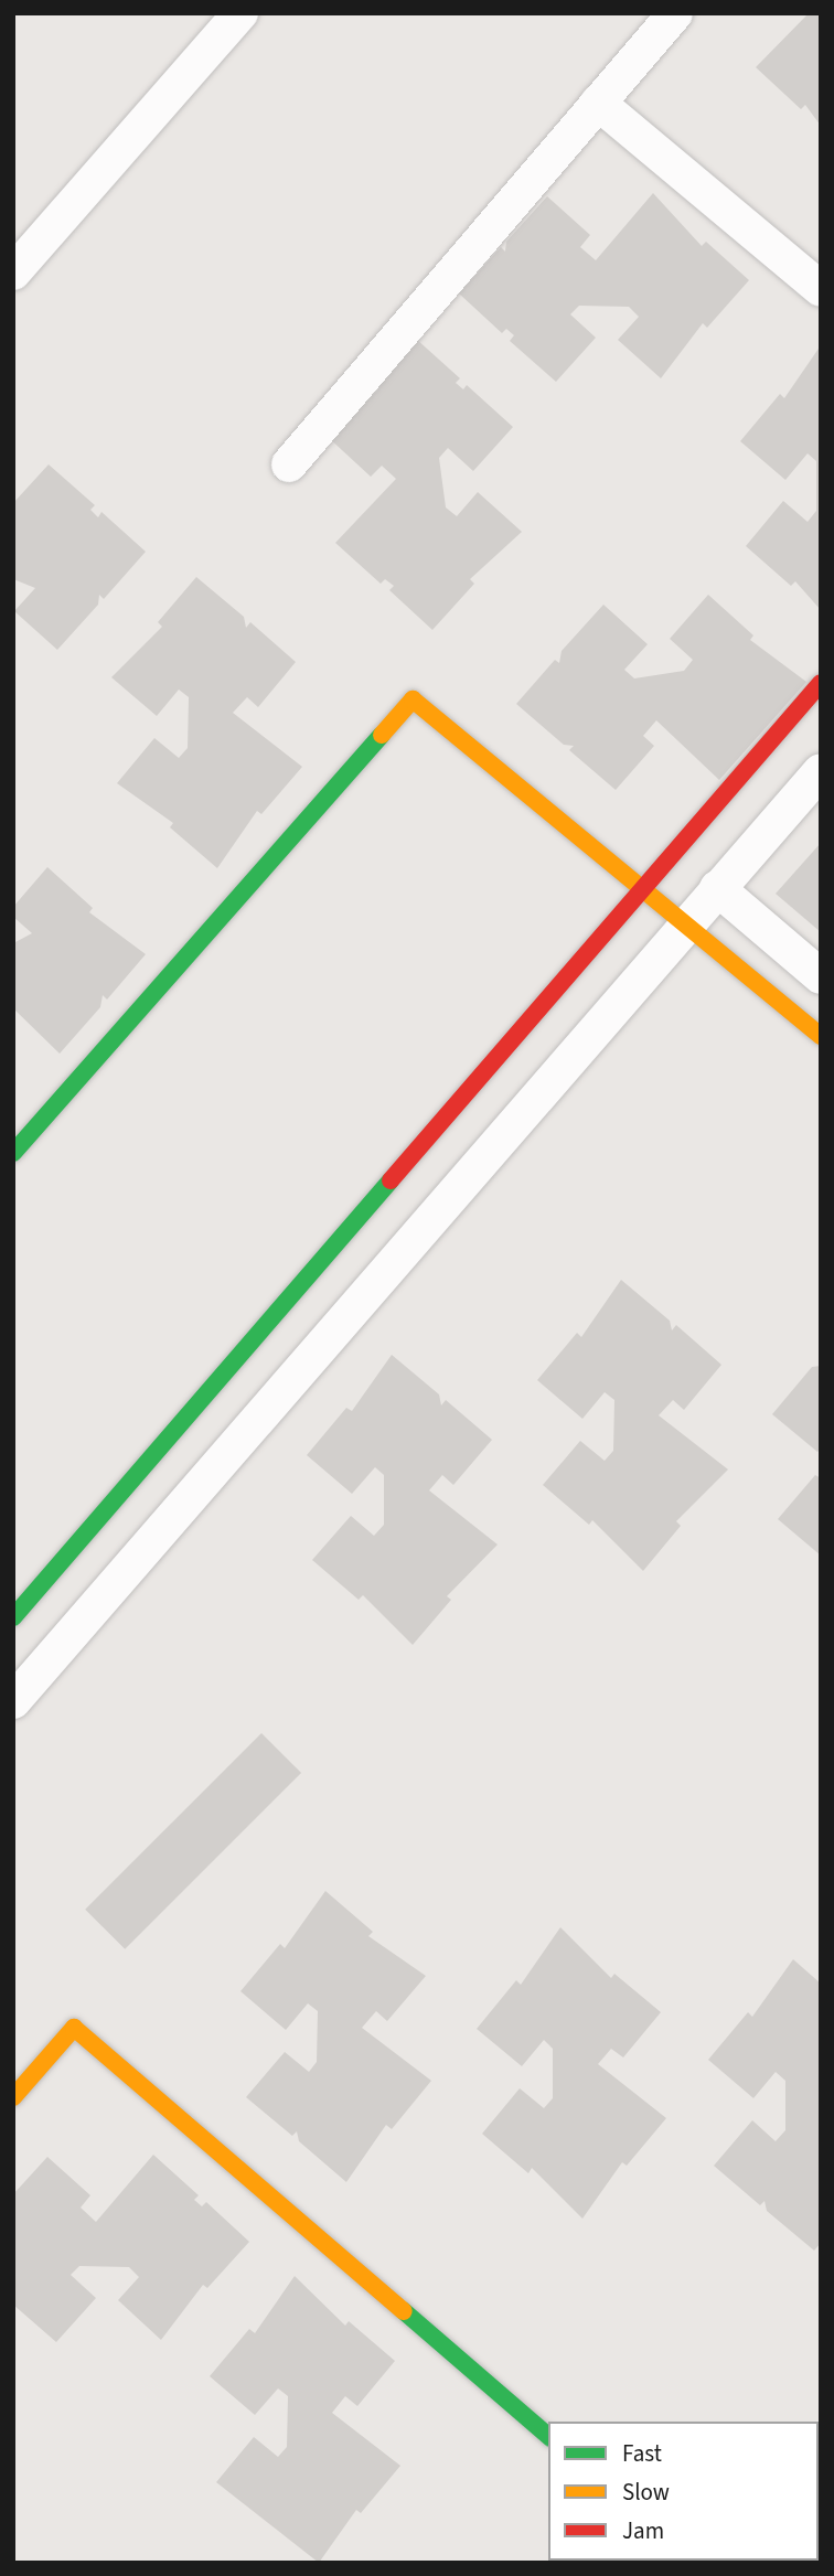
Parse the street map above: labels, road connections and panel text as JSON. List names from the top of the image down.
{
  "legend": ["Fast", "Slow", "Jam"]
}
